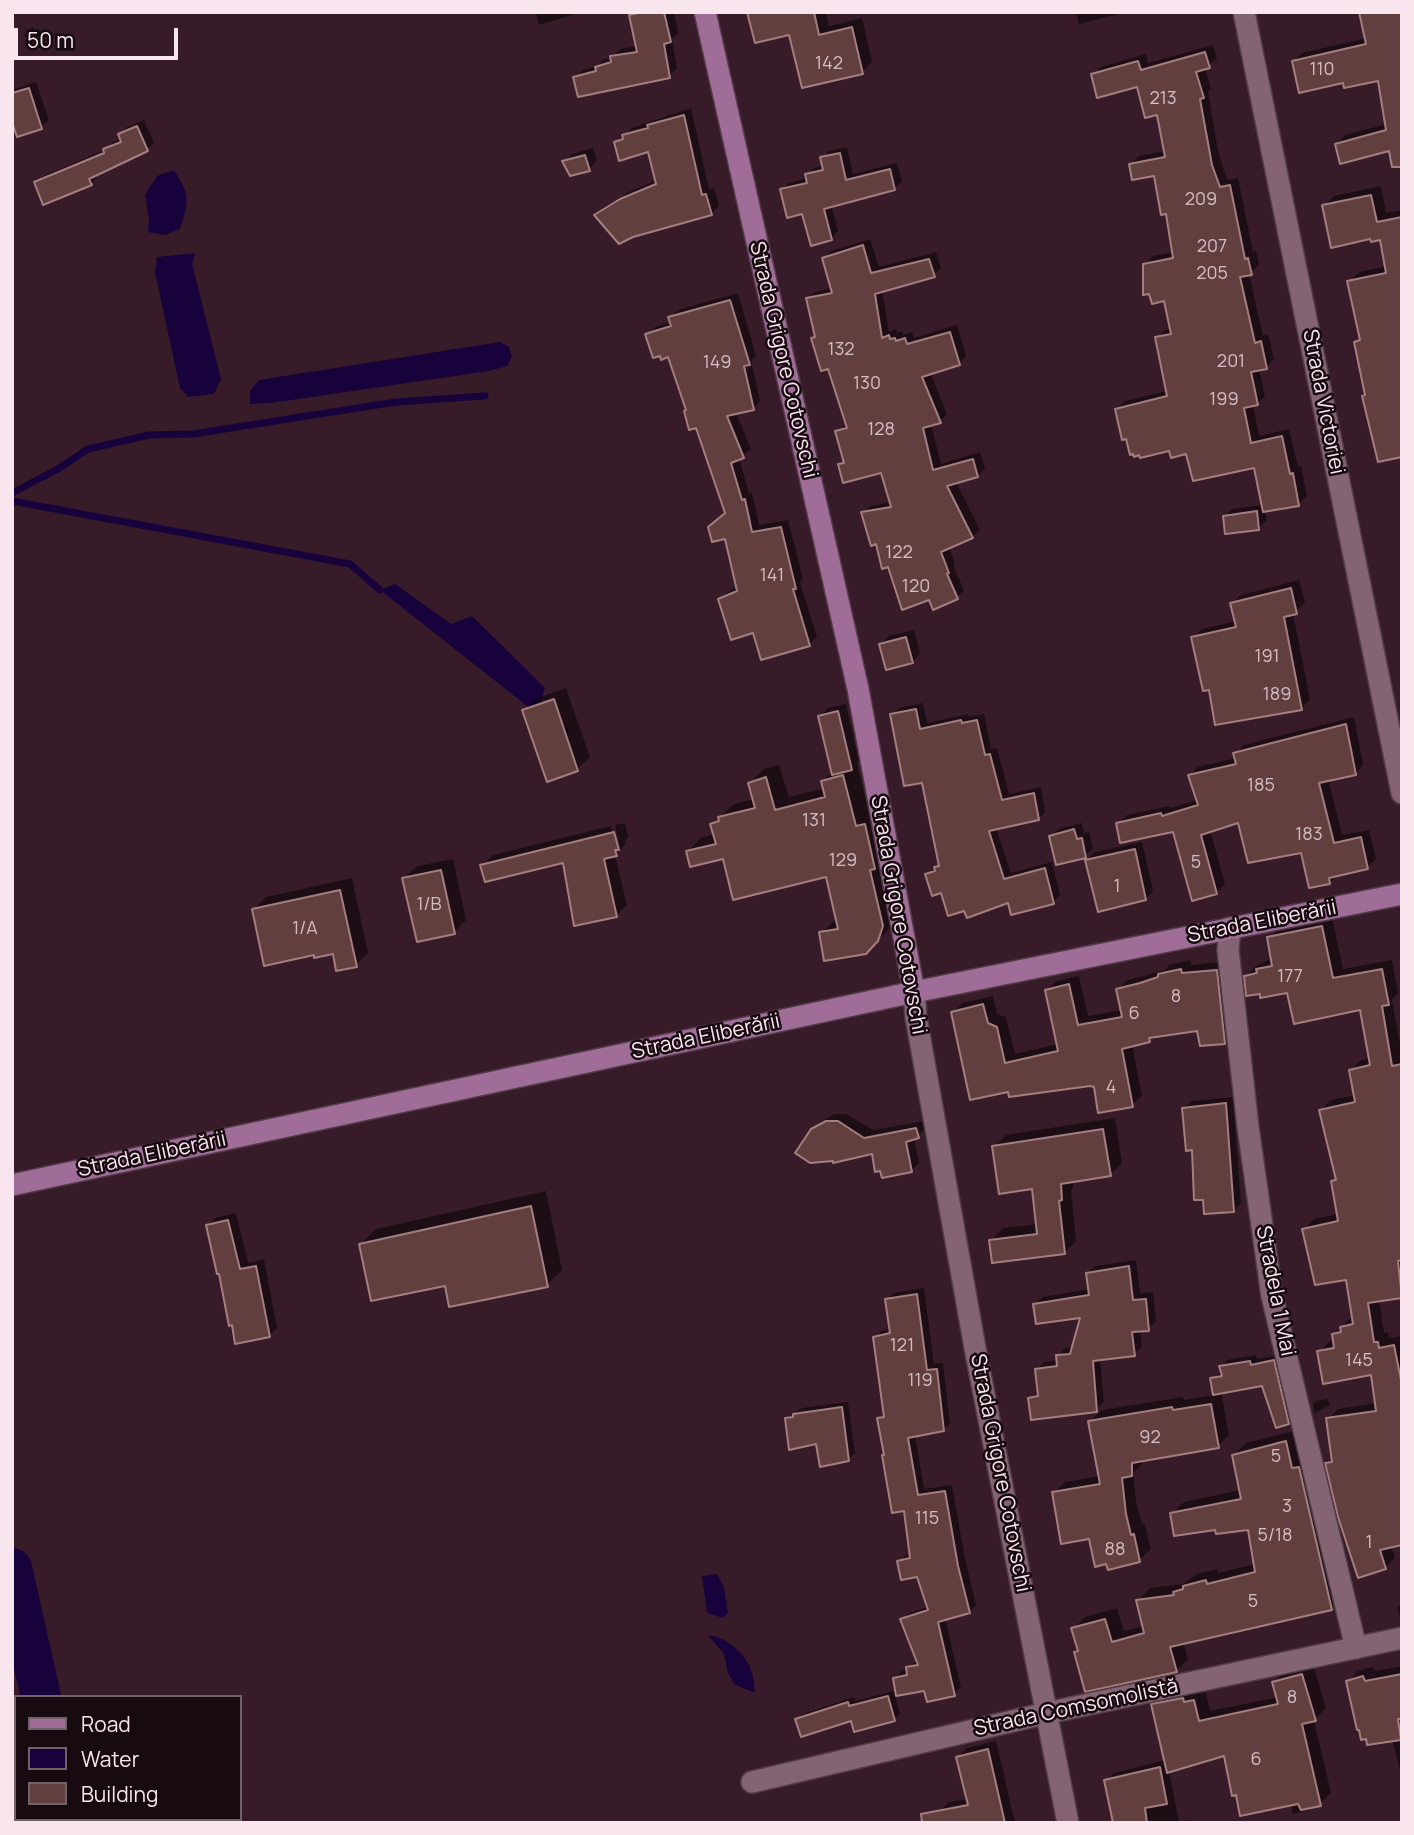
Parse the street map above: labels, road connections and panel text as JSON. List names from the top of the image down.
{
  "streets": {
    "main road": ["Strada Grigore Cotovschi", "Strada Eliberării"],
    "street": ["Strada Victoriei", "Stradela 1 Mai", "Strada Comsomolistă"]
  },
  "crossings": [
    ["Strada Grigore Cotovschi", "Strada Eliberării"],
    ["Strada Grigore Cotovschi", "Strada Comsomolistă"],
    ["Strada Eliberării", "Stradela 1 Mai"],
    ["Stradela 1 Mai", "Strada Comsomolistă"]
  ],
  "house_numbers": [
    "142",
    "110",
    "213",
    "209",
    "207",
    "205",
    "132",
    "201",
    "149",
    "130",
    "199",
    "128",
    "122",
    "141",
    "120",
    "191",
    "189",
    "185",
    "131",
    "183",
    "129",
    "5",
    "1",
    "1/B",
    "1/A",
    "177",
    "8",
    "6",
    "4",
    "121",
    "145",
    "119",
    "92",
    "5",
    "3",
    "115",
    "5/18",
    "1",
    "88",
    "5",
    "8",
    "6"
  ],
  "legend": ["Road", "Water", "Building"],
  "scale_bar": "50 m"
}
